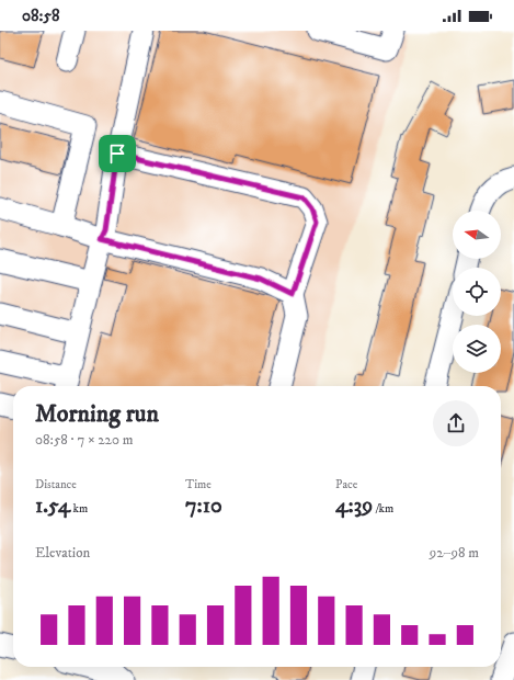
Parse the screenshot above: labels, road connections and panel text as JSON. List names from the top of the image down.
{
  "north": "left",
  "page": {
    "status": "08:58",
    "heading": ["Morning run", "08:58 · 7 × 220 m"],
    "stats": [
      ["Distance", "1.54 km"],
      ["Time", "7:10"],
      ["Pace", "4:39 /km"]
    ],
    "chart": ["Elevation", "92–98 m"]
  }
}
